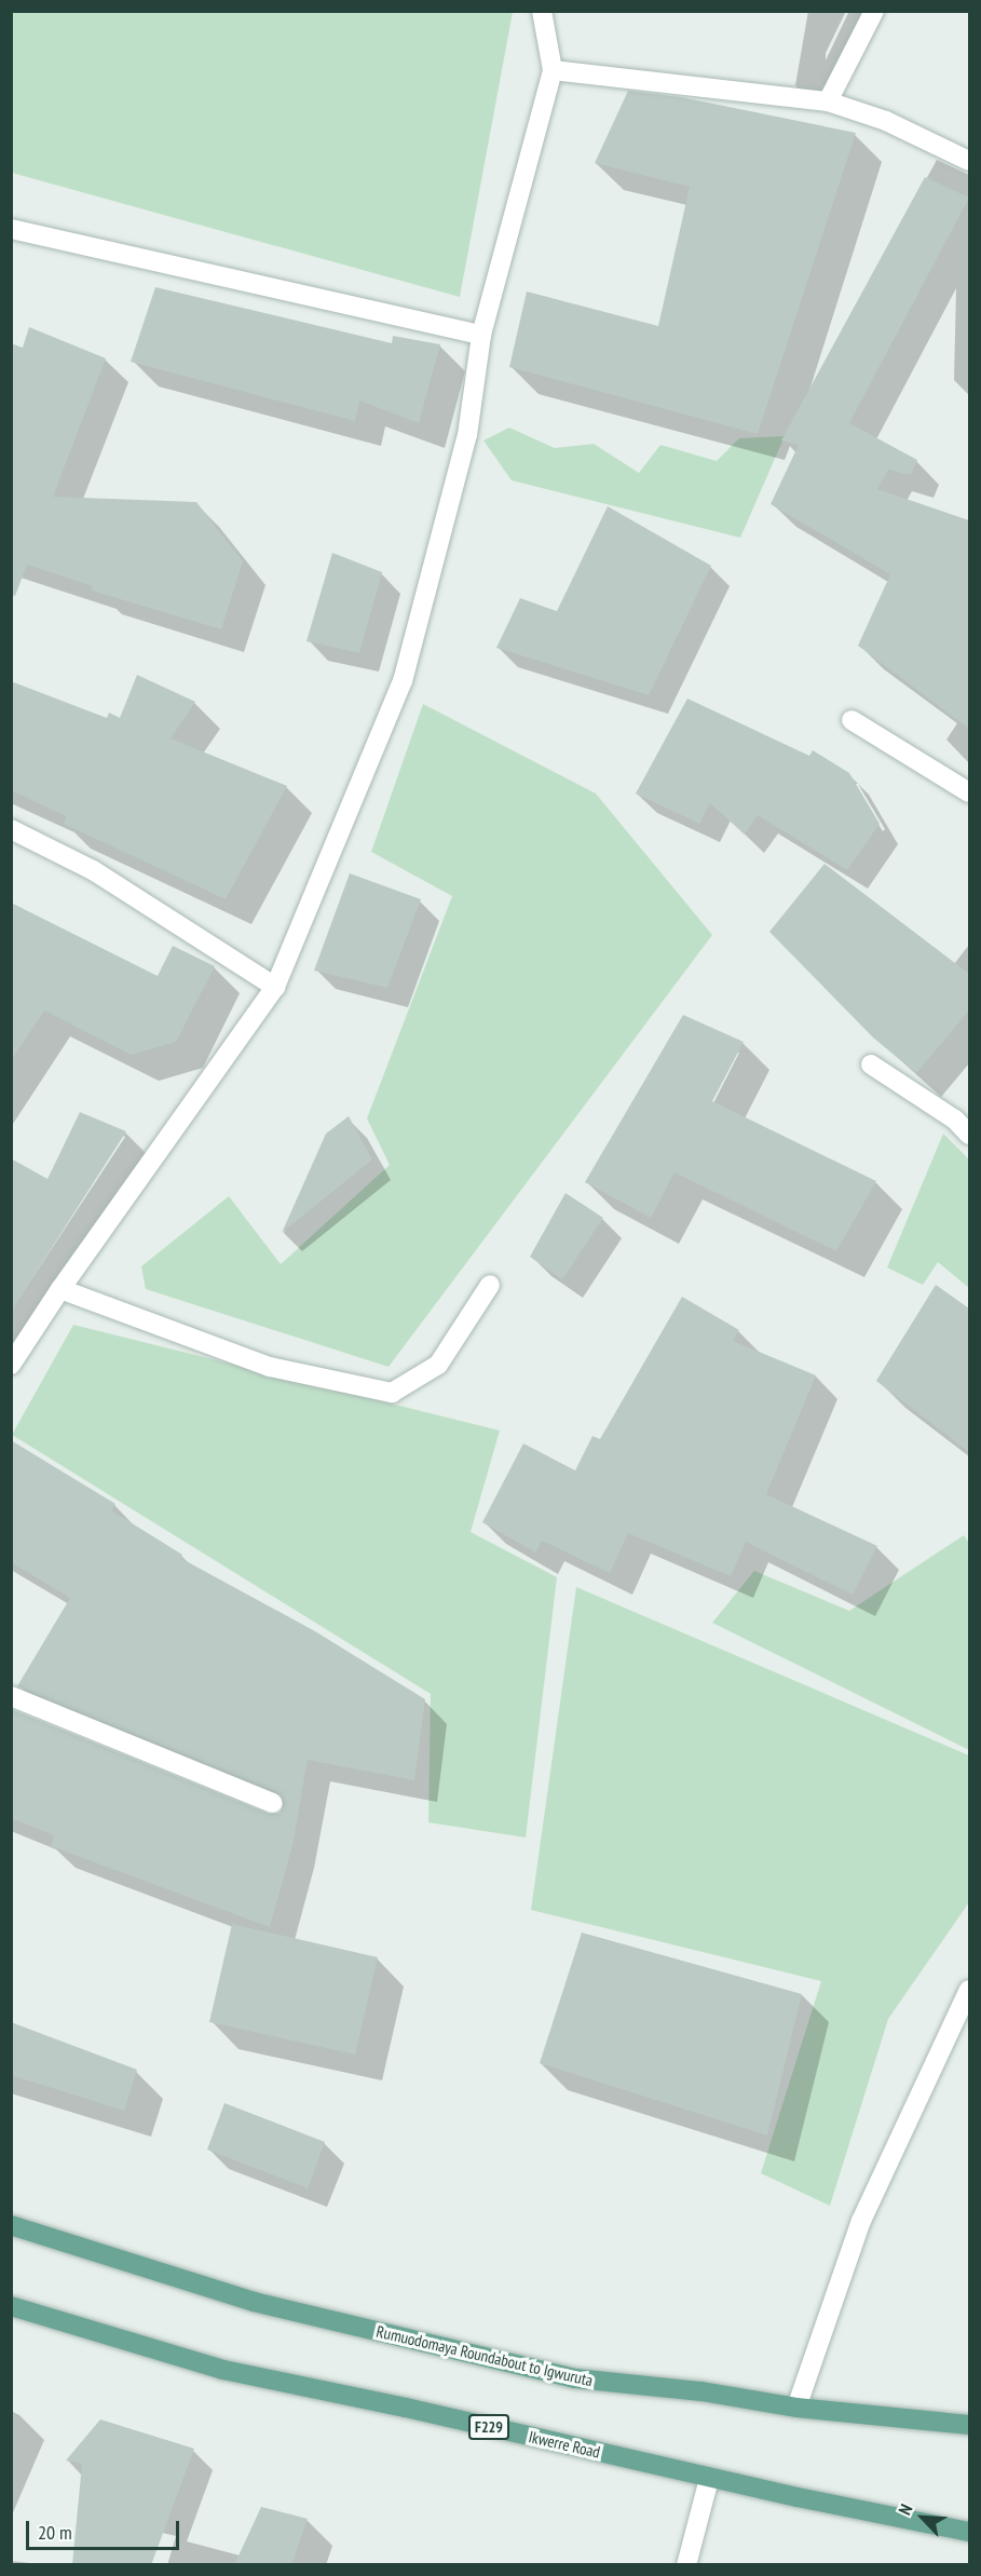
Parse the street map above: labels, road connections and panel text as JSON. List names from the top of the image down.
{
  "streets": {
    "main road": ["Rumuodomaya Roundabout to Igwuruta", "F229", "Ikwerre Road"]
  },
  "scale_bar": "20 m",
  "north": "top left"
}
